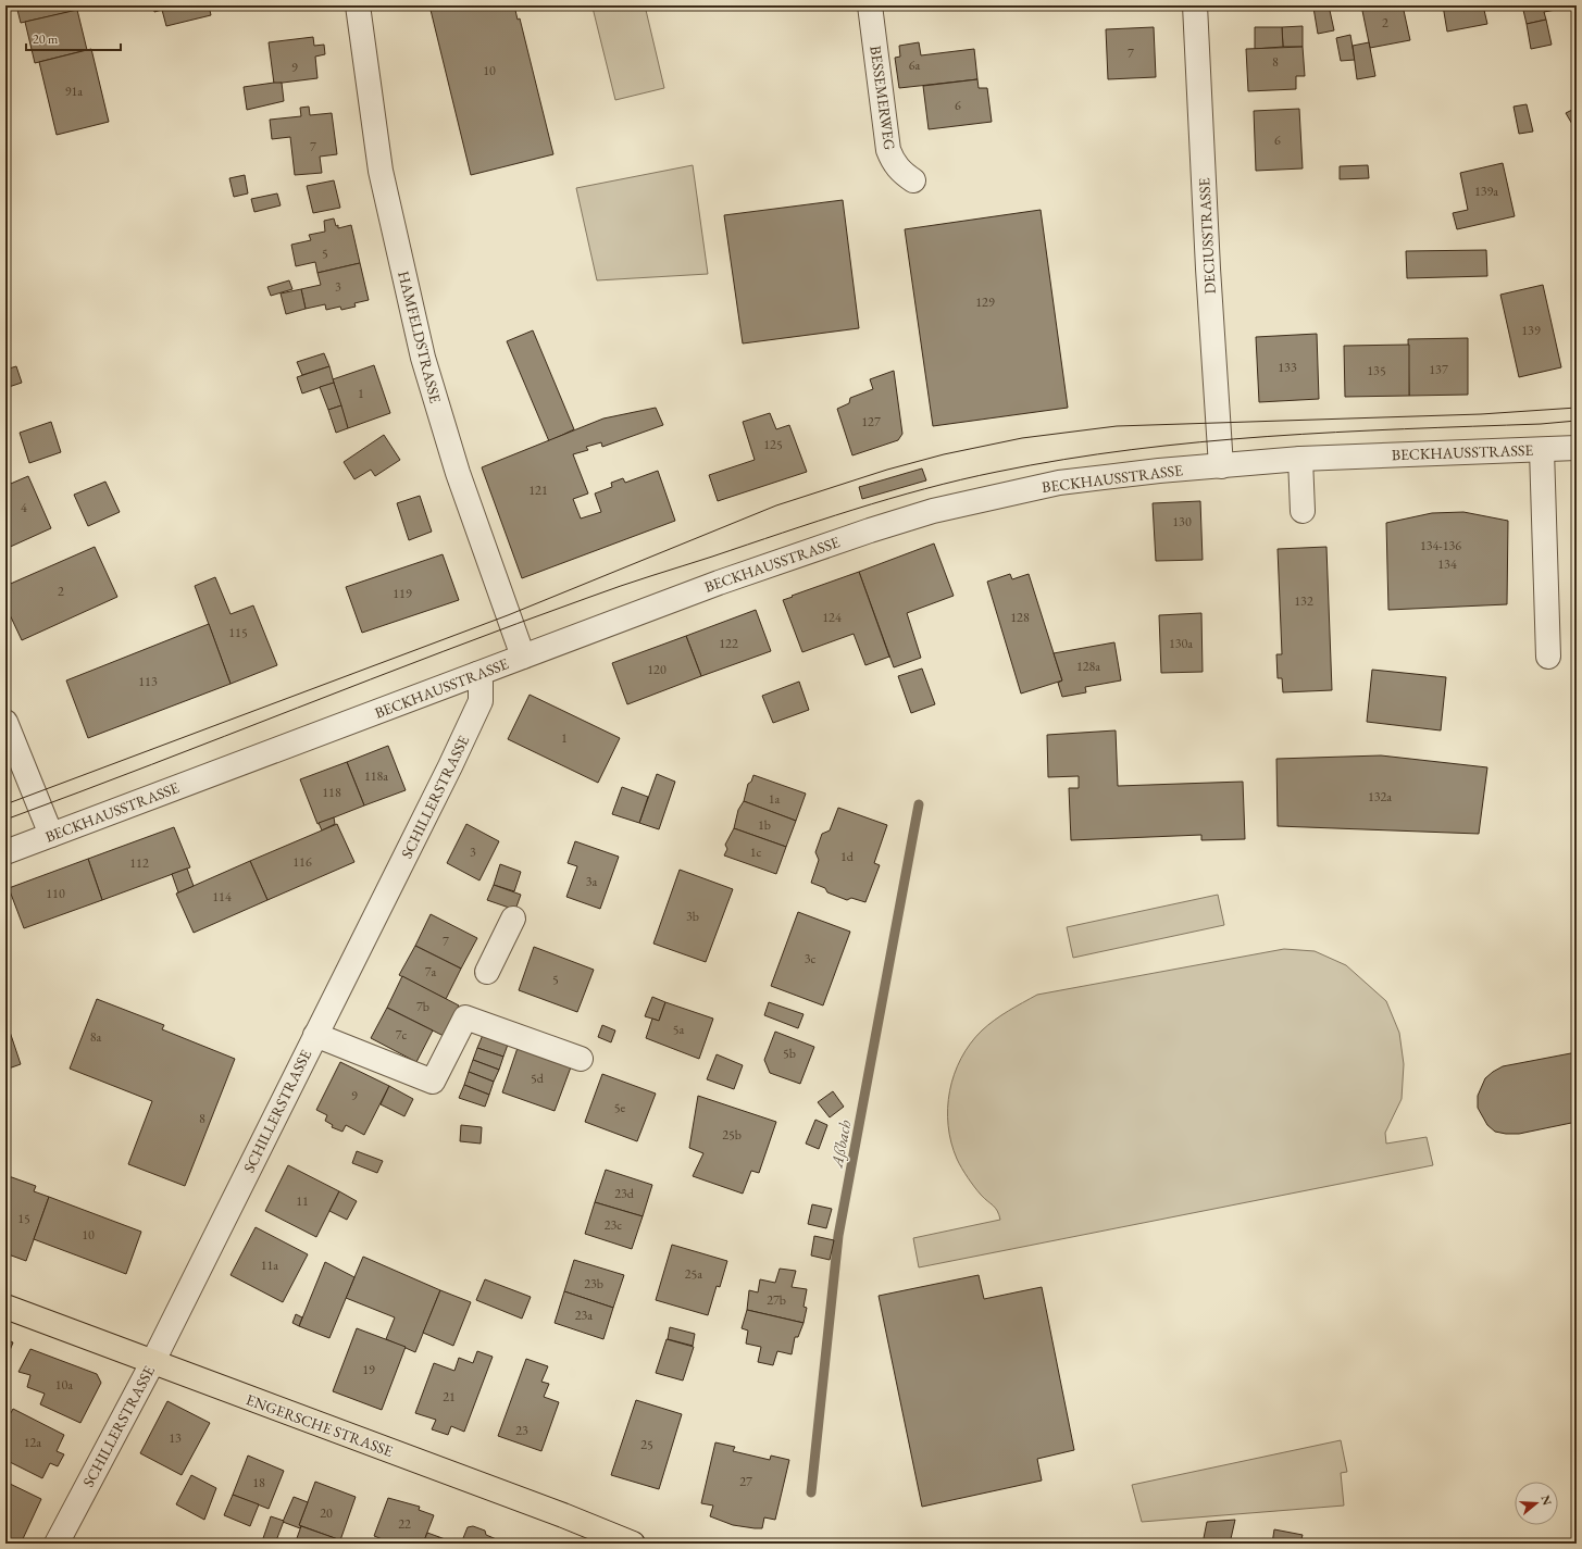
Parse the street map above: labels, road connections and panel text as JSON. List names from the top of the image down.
{
  "streets": {
    "main road": ["ENGERSCHE STRASSE"],
    "street": [
      "BESSEMERWEG",
      "DECIUSSTRASSE",
      "HAMFELDSTRASSE",
      "BECKHAUSSTRASSE",
      "SCHILLERSTRASSE"
    ]
  },
  "crossings": [
    ["DECIUSSTRASSE", "BECKHAUSSTRASSE"],
    ["HAMFELDSTRASSE", "BECKHAUSSTRASSE"],
    ["BECKHAUSSTRASSE", "SCHILLERSTRASSE"],
    ["SCHILLERSTRASSE", "ENGERSCHE STRASSE"]
  ],
  "water": ["Aßbach"],
  "house_numbers": [
    "2",
    "7",
    "8",
    "6a",
    "9",
    "10",
    "91a",
    "6",
    "6",
    "7",
    "139a",
    "5",
    "3",
    "129",
    "139",
    "133",
    "137",
    "135",
    "1",
    "127",
    "125",
    "121",
    "4",
    "130",
    "134-136",
    "134",
    "2",
    "119",
    "132",
    "124",
    "128",
    "115",
    "122",
    "130a",
    "128a",
    "120",
    "113",
    "1",
    "118a",
    "118",
    "132a",
    "1a",
    "1b",
    "3",
    "1c",
    "1d",
    "116",
    "112",
    "3a",
    "110",
    "114",
    "3b",
    "7",
    "3c",
    "7a",
    "5",
    "7b",
    "5a",
    "7c",
    "8a",
    "5b",
    "5d",
    "9",
    "5e",
    "8",
    "25b",
    "23d",
    "11",
    "15",
    "23c",
    "10",
    "11a",
    "25a",
    "23b",
    "27b",
    "23a",
    "19",
    "10a",
    "21",
    "23",
    "13",
    "12a",
    "25",
    "27",
    "18",
    "20",
    "22"
  ],
  "scale_bar": "20 m",
  "north": "right"
}
